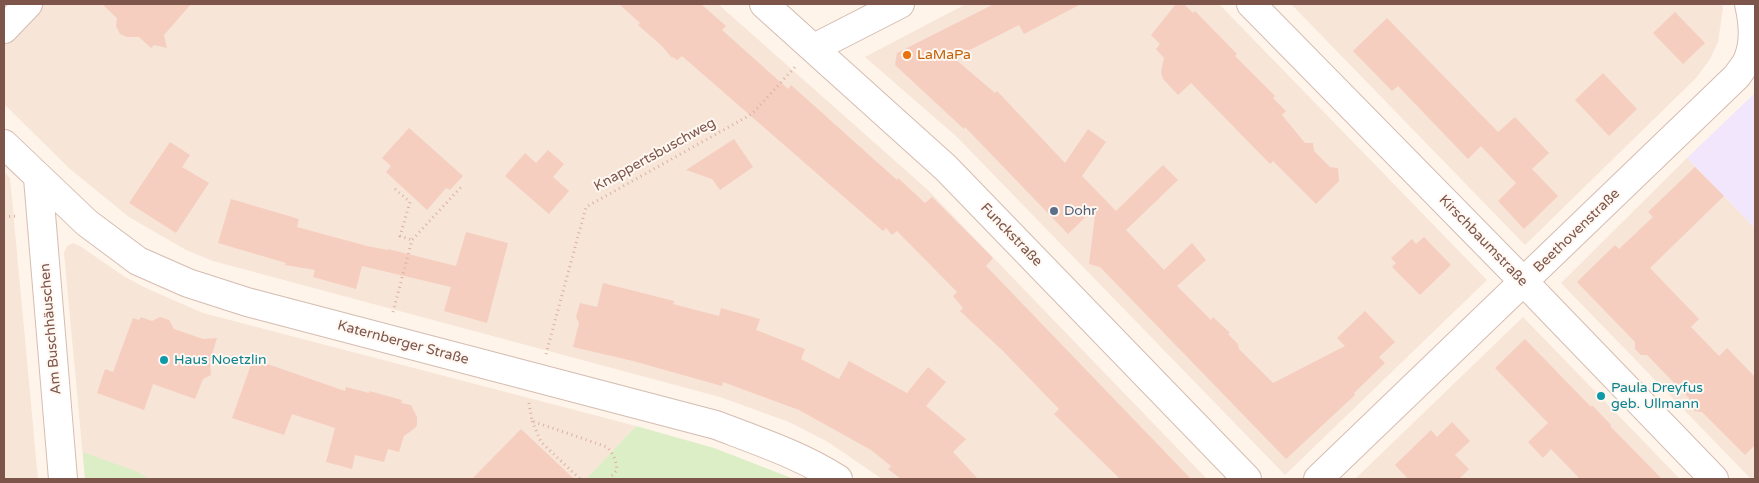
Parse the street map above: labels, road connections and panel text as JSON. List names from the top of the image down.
{
  "streets": {
    "street": [
      "Beethovenstraße",
      "Funckstraße",
      "Kirschbaumstraße",
      "Am Buschhäuschen",
      "Katernberger Straße"
    ],
    "path": ["Knappertsbuschweg"]
  },
  "crossings": [
    ["Knappertsbuschweg", "Katernberger Straße"],
    ["Beethovenstraße", "Kirschbaumstraße"],
    ["Am Buschhäuschen", "Katernberger Straße"]
  ],
  "places": [
    "LaMaPa",
    "Dohr",
    "Haus Noetzlin",
    "Paula Dreyfus geb. Ullmann"
  ]
}
